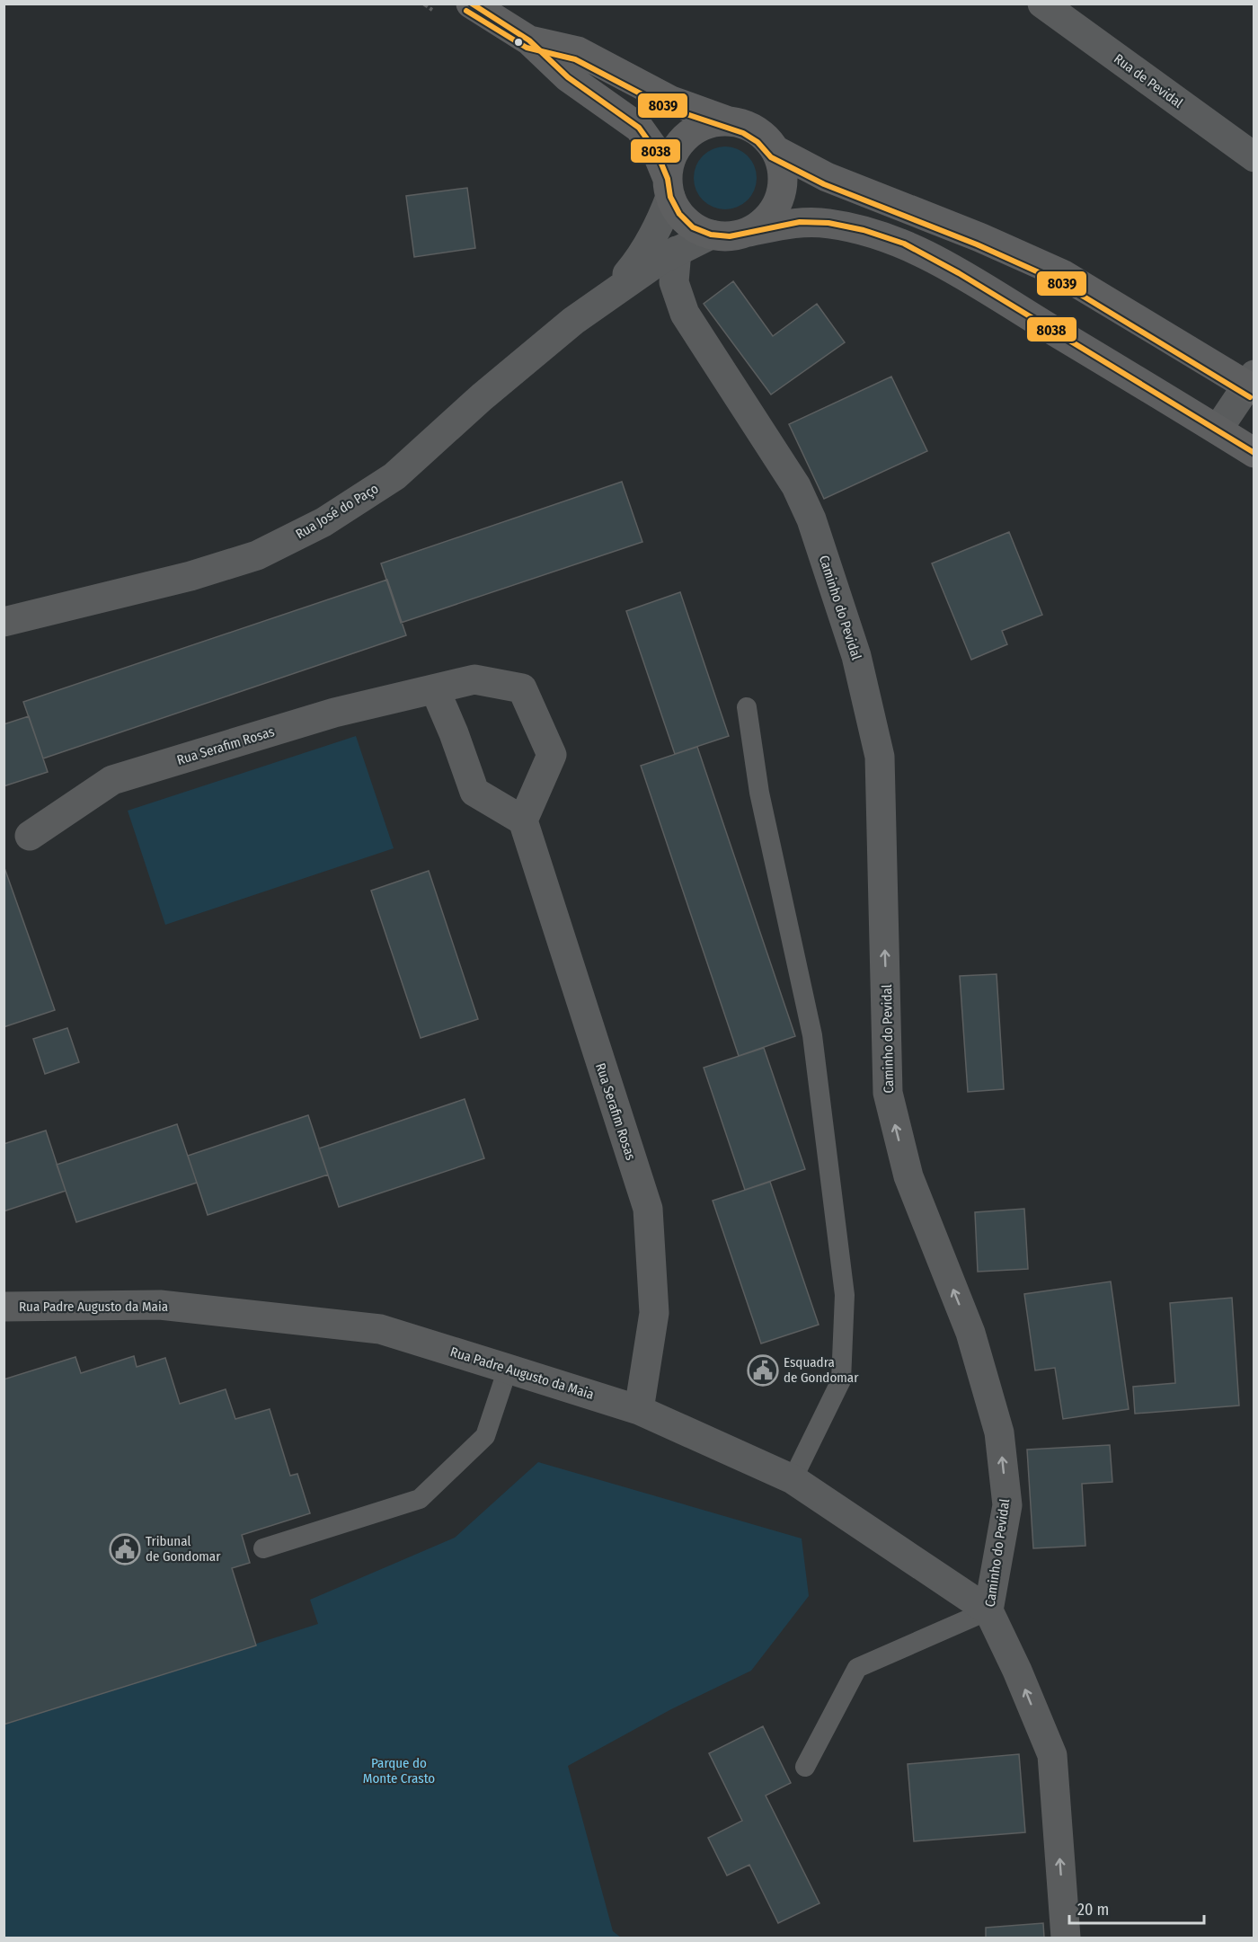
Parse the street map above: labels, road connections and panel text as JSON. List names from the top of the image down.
{
  "streets": {
    "street": [
      "Rua de Pevidal",
      "Rua José do Paço",
      "Caminho do Pevidal",
      "Rua Serafim Rosas",
      "Rua Padre Augusto da Maia"
    ]
  },
  "crossings": [
    ["Rua José do Paço", "Caminho do Pevidal"],
    ["Caminho do Pevidal", "Rua Padre Augusto da Maia"],
    ["Rua Serafim Rosas", "Rua Padre Augusto da Maia"]
  ],
  "one_way": ["Caminho do Pevidal"],
  "parks": ["Parque do Monte Crasto"],
  "places": {
    "public building": ["Esquadra de Gondomar", "Tribunal de Gondomar"]
  },
  "lines": ["transit line 8038", "transit line 8039"],
  "scale_bar": "20 m"
}
